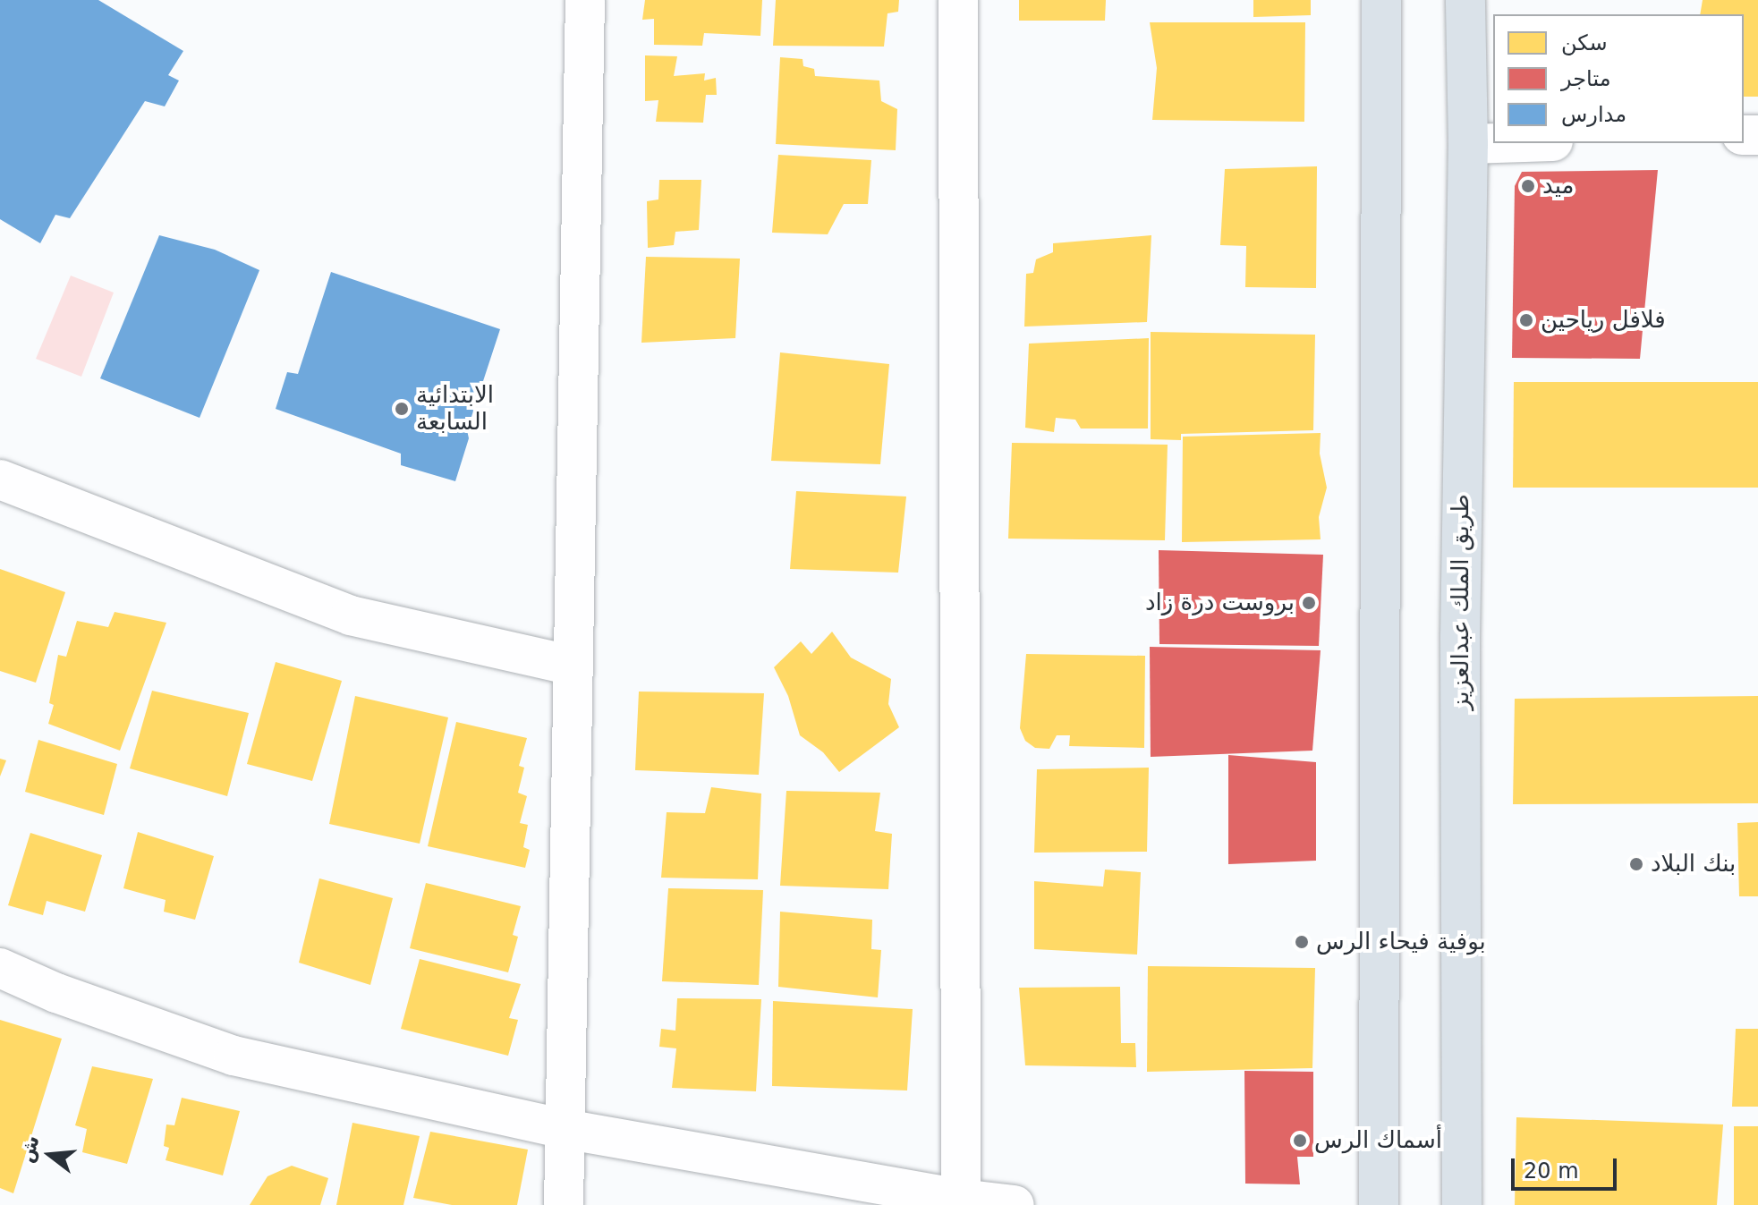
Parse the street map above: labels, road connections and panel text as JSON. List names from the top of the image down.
{
  "streets": {
    "highway": ["طريق الملك عبدالعزيز"]
  },
  "places": [
    "ميد",
    "فلافل رياحين",
    "الابتدائية السابعة",
    "بروست درة زاد",
    "بنك البلاد",
    "بوفية فيحاء الرس",
    "أسماك الرس"
  ],
  "legend": ["سكن", "متاجر", "مدارس"],
  "scale_bar": "20 m",
  "north": "left"
}
